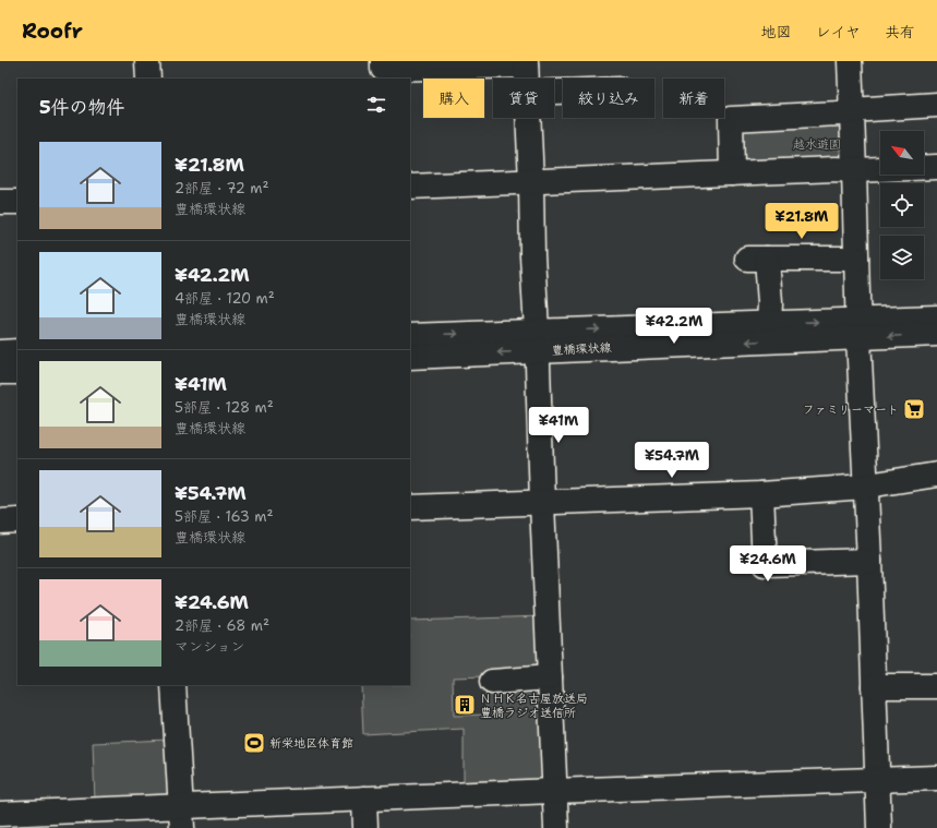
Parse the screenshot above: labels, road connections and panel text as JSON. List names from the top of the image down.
{
  "streets": {
    "street": ["豊橋環状線"]
  },
  "parks": ["越水遊園"],
  "places": {
    "supermarket": ["ファミリーマート"],
    "building": ["ＮＨＫ名古屋放送局 豊橋ラジオ送信所"],
    "sports": ["新栄地区体育館"]
  },
  "north": "top left",
  "page": {
    "header": "Roofr",
    "nav": ["地図", "レイヤ", "共有"],
    "chip": [
      "購入",
      "賃貸",
      "絞り込み",
      "新着"
    ],
    "heading": "5件の物件",
    "list": [
      {
        "name": "¥21.8M",
        "note": "2部屋 · 72 m² · 豊橋環状線"
      },
      {
        "name": "¥42.2M",
        "note": "4部屋 · 120 m² · 豊橋環状線"
      },
      {
        "name": "¥41M",
        "note": "5部屋 · 128 m² · 豊橋環状線"
      },
      {
        "name": "¥54.7M",
        "note": "5部屋 · 163 m² · 豊橋環状線"
      },
      {
        "name": "¥24.6M",
        "note": "2部屋 · 68 m² · マンション"
      }
    ],
    "price": [
      "¥21.8M",
      "¥42.2M",
      "¥41M",
      "¥54.7M",
      "¥24.6M"
    ]
  }
}
